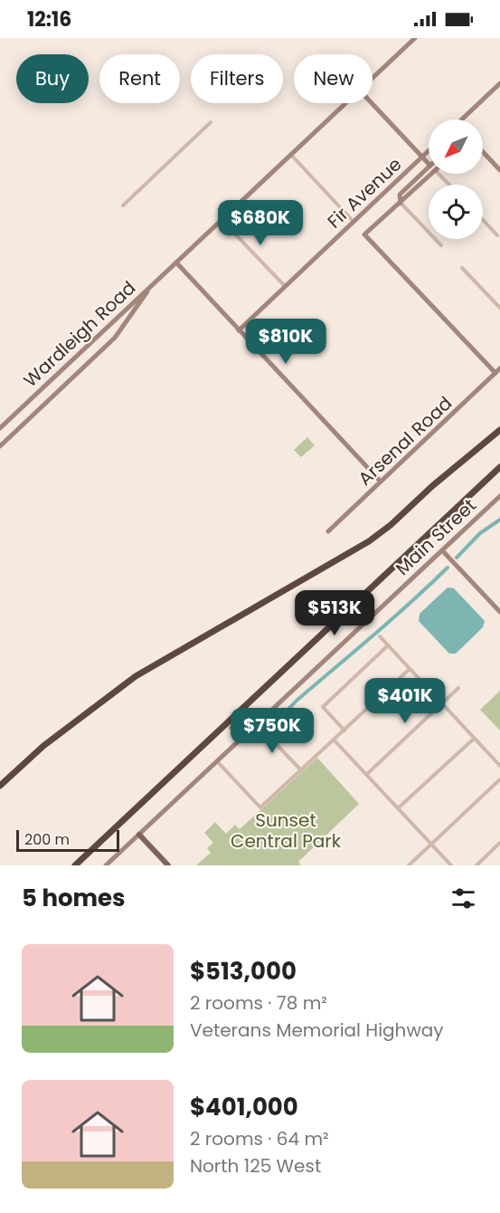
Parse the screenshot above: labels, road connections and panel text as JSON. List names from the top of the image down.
{
  "streets": {
    "street": [
      "Fir Avenue",
      "Wardleigh Road",
      "Arsenal Road",
      "Main Street"
    ]
  },
  "parks": ["Sunset Central Park"],
  "scale_bar": "200 m",
  "north": "bottom left",
  "page": {
    "status": "12:16",
    "chip": [
      "Buy",
      "Rent",
      "Filters",
      "New"
    ],
    "price": [
      "$680K",
      "$810K",
      "$513K",
      "$401K",
      "$750K"
    ],
    "scale": "200 m",
    "heading": "5 homes",
    "list": [
      {
        "name": "$513,000",
        "note": "2 rooms · 78 m² · Veterans Memorial Highway"
      },
      {
        "name": "$401,000",
        "note": "2 rooms · 64 m² · North 125 West"
      }
    ]
  }
}
